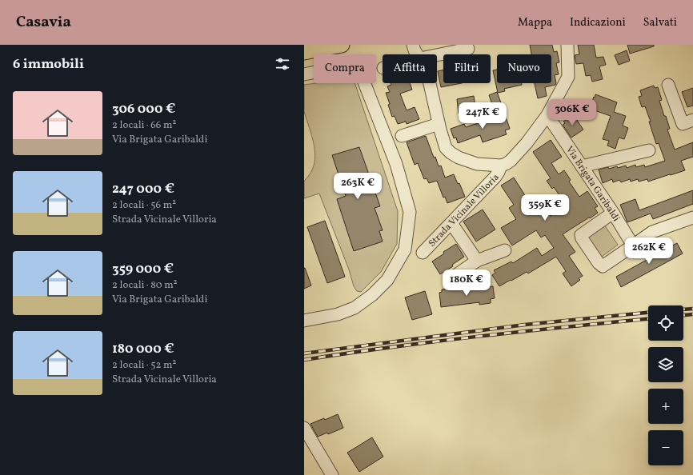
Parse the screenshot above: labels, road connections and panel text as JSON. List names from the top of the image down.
{
  "streets": {
    "street": ["Via Brigata Garibaldi", "Strada Vicinale Villoria"]
  },
  "crossings": [
    ["Via Brigata Garibaldi", "Strada Vicinale Villoria"]
  ],
  "page": {
    "header": "Casavia",
    "nav": ["Mappa", "Indicazioni", "Salvati"],
    "heading": "6 immobili",
    "chip": [
      "Compra",
      "Affitta",
      "Filtri",
      "Nuovo"
    ],
    "list": [
      {
        "name": "306 000 €",
        "note": "2 locali · 66 m² · Via Brigata Garibaldi"
      },
      {
        "name": "247 000 €",
        "note": "2 locali · 56 m² · Strada Vicinale Villoria"
      },
      {
        "name": "359 000 €",
        "note": "2 locali · 80 m² · Via Brigata Garibaldi"
      },
      {
        "name": "180 000 €",
        "note": "2 locali · 52 m² · Strada Vicinale Villoria"
      }
    ],
    "price": [
      "306K €",
      "247K €",
      "263K €",
      "359K €",
      "262K €",
      "180K €"
    ],
    "map_buttons": ["+", "−"]
  }
}
